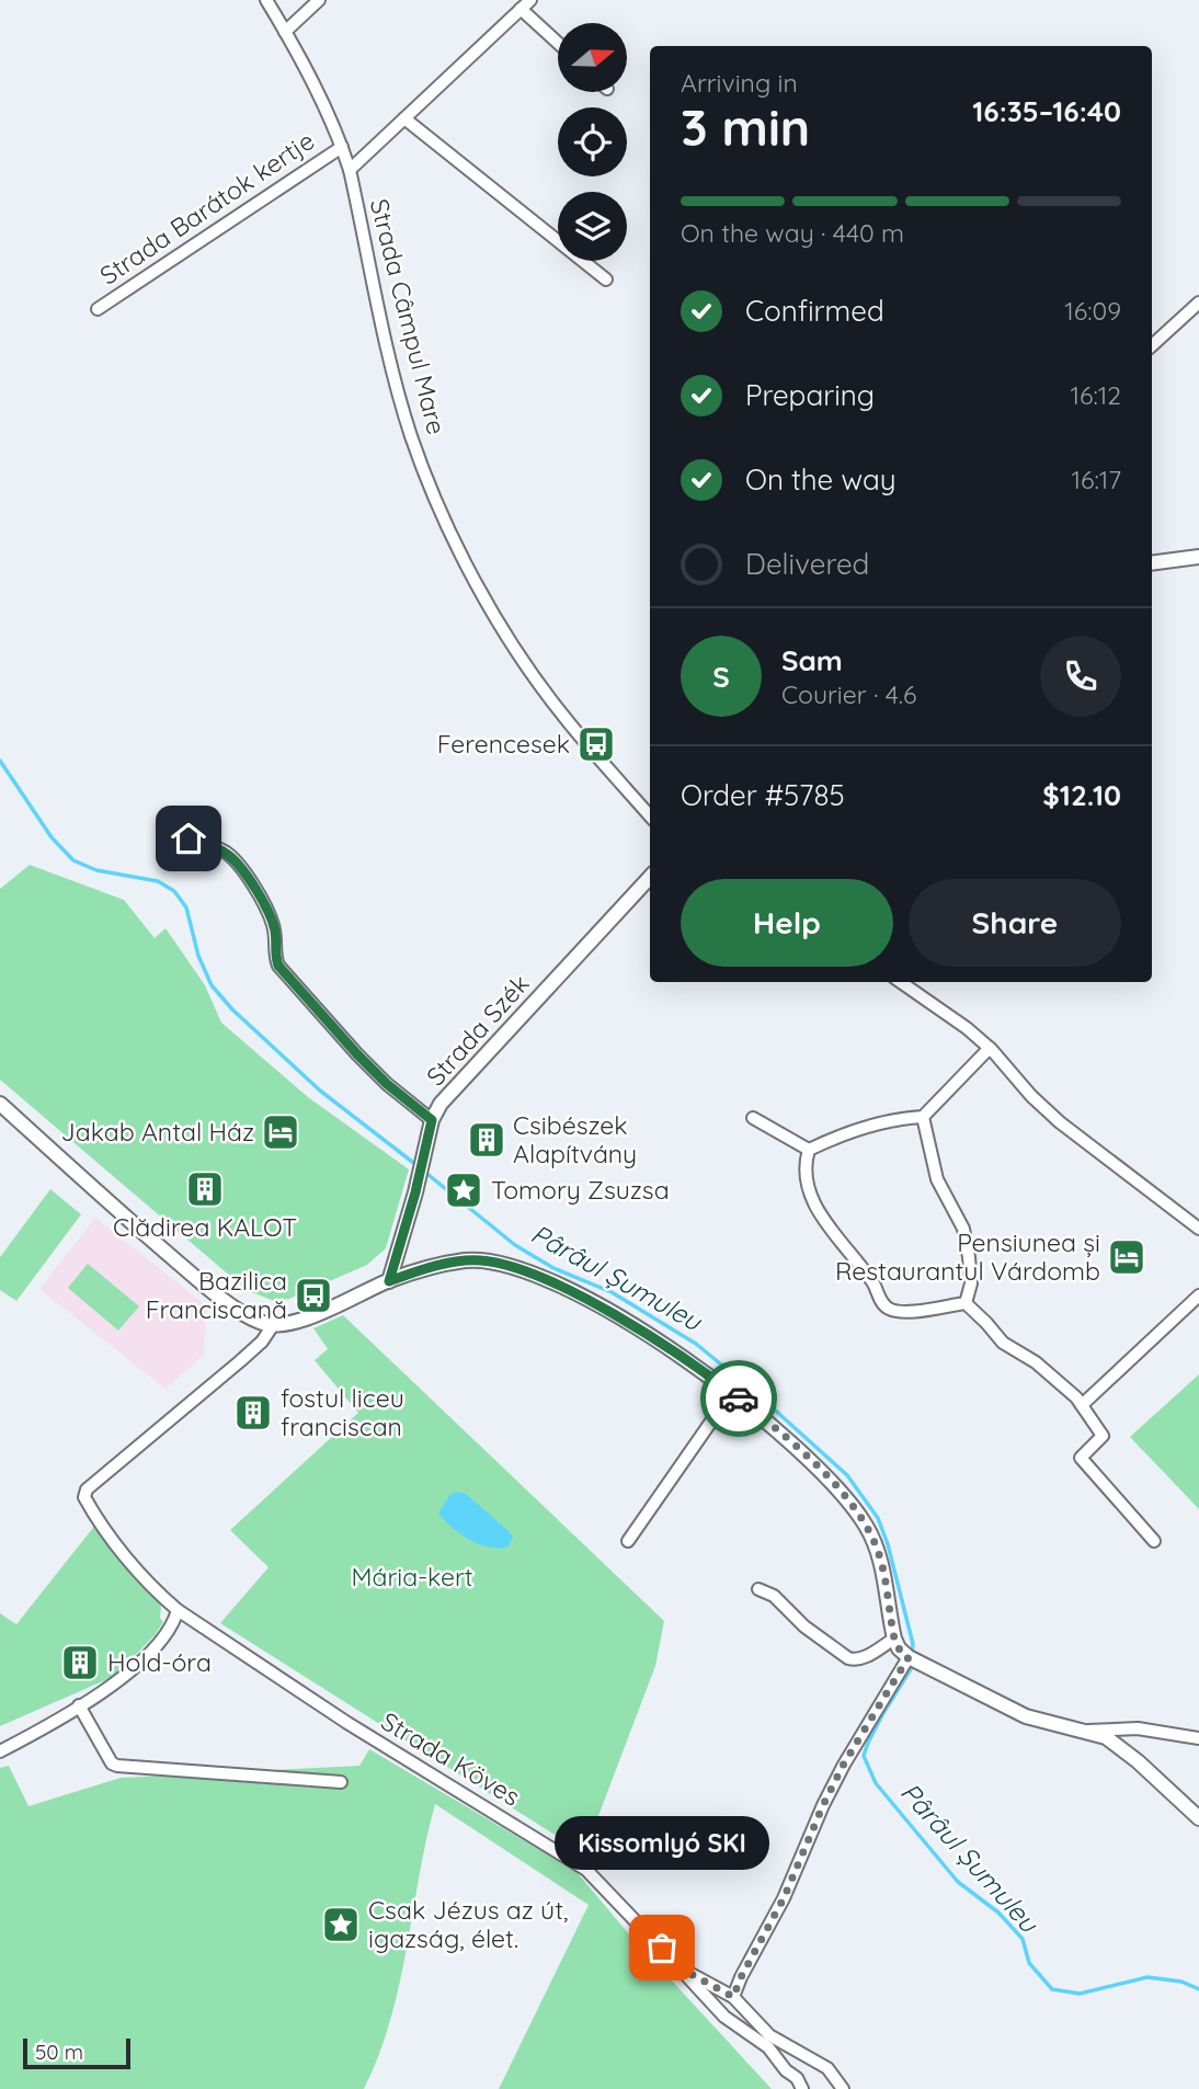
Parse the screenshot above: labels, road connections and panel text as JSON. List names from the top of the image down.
{
  "streets": {
    "street": [
      "Strada Barátok kertje",
      "Strada Câmpul Mare",
      "Strada Szék",
      "Strada Köves"
    ]
  },
  "crossings": [
    ["Strada Barátok kertje", "Strada Câmpul Mare"]
  ],
  "water": ["Pârâul Șumuleu"],
  "parks": ["Mária-kert"],
  "places": {
    "bus stop": ["Ferencesek", "Bazilica Franciscană"],
    "hotel": ["Jakab Antal Ház", "Pensiunea și Restaurantul Várdomb"],
    "building": [
      "Csibészek Alapítvány",
      "Clădirea KALOT",
      "fostul liceu franciscan",
      "Hold-óra"
    ],
    "place": ["Tomory Zsuzsa", "Csak Jézus az út, igazság, élet."],
    "other": ["Kissomlyó SKI"]
  },
  "scale_bar": "50 m",
  "north": "right",
  "page": {
    "heading": ["3 min", "Arriving in", "16:35–16:40"],
    "panel": [
      "Sam",
      "Courier · 4.6",
      "Order #5785",
      "$12.10"
    ],
    "bar": "On the way · 440 m",
    "list": [
      ["Confirmed", "16:09"],
      ["Preparing", "16:12"],
      ["On the way", "16:17"],
      "Delivered"
    ],
    "round": "S",
    "buttons": ["Help", "Share"],
    "bubble": "Kissomlyó SKI",
    "scale": "50 m"
  }
}
